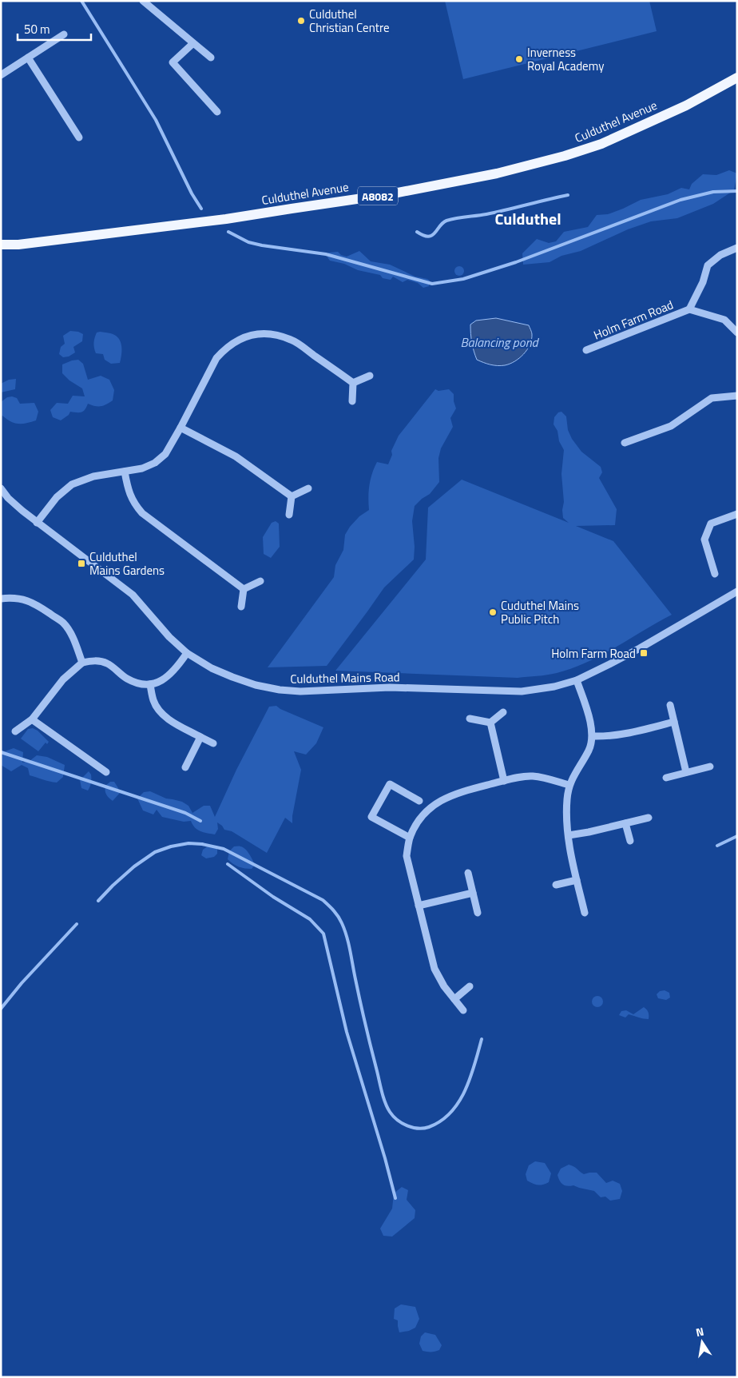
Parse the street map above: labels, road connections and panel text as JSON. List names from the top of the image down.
{
  "streets": {
    "main road": ["Culduthel Avenue", "A8082"],
    "street": ["Holm Farm Road", "Culduthel Mains Road"]
  },
  "districts": ["Culduthel"],
  "water": ["Balancing pond"],
  "places": {
    "other": ["Culduthel Christian Centre", "Inverness Royal Academy", "Cuduthel Mains Public Pitch"],
    "transit": ["Culduthel Mains Gardens", "Holm Farm Road"]
  },
  "scale_bar": "50 m",
  "north": "top"
}
